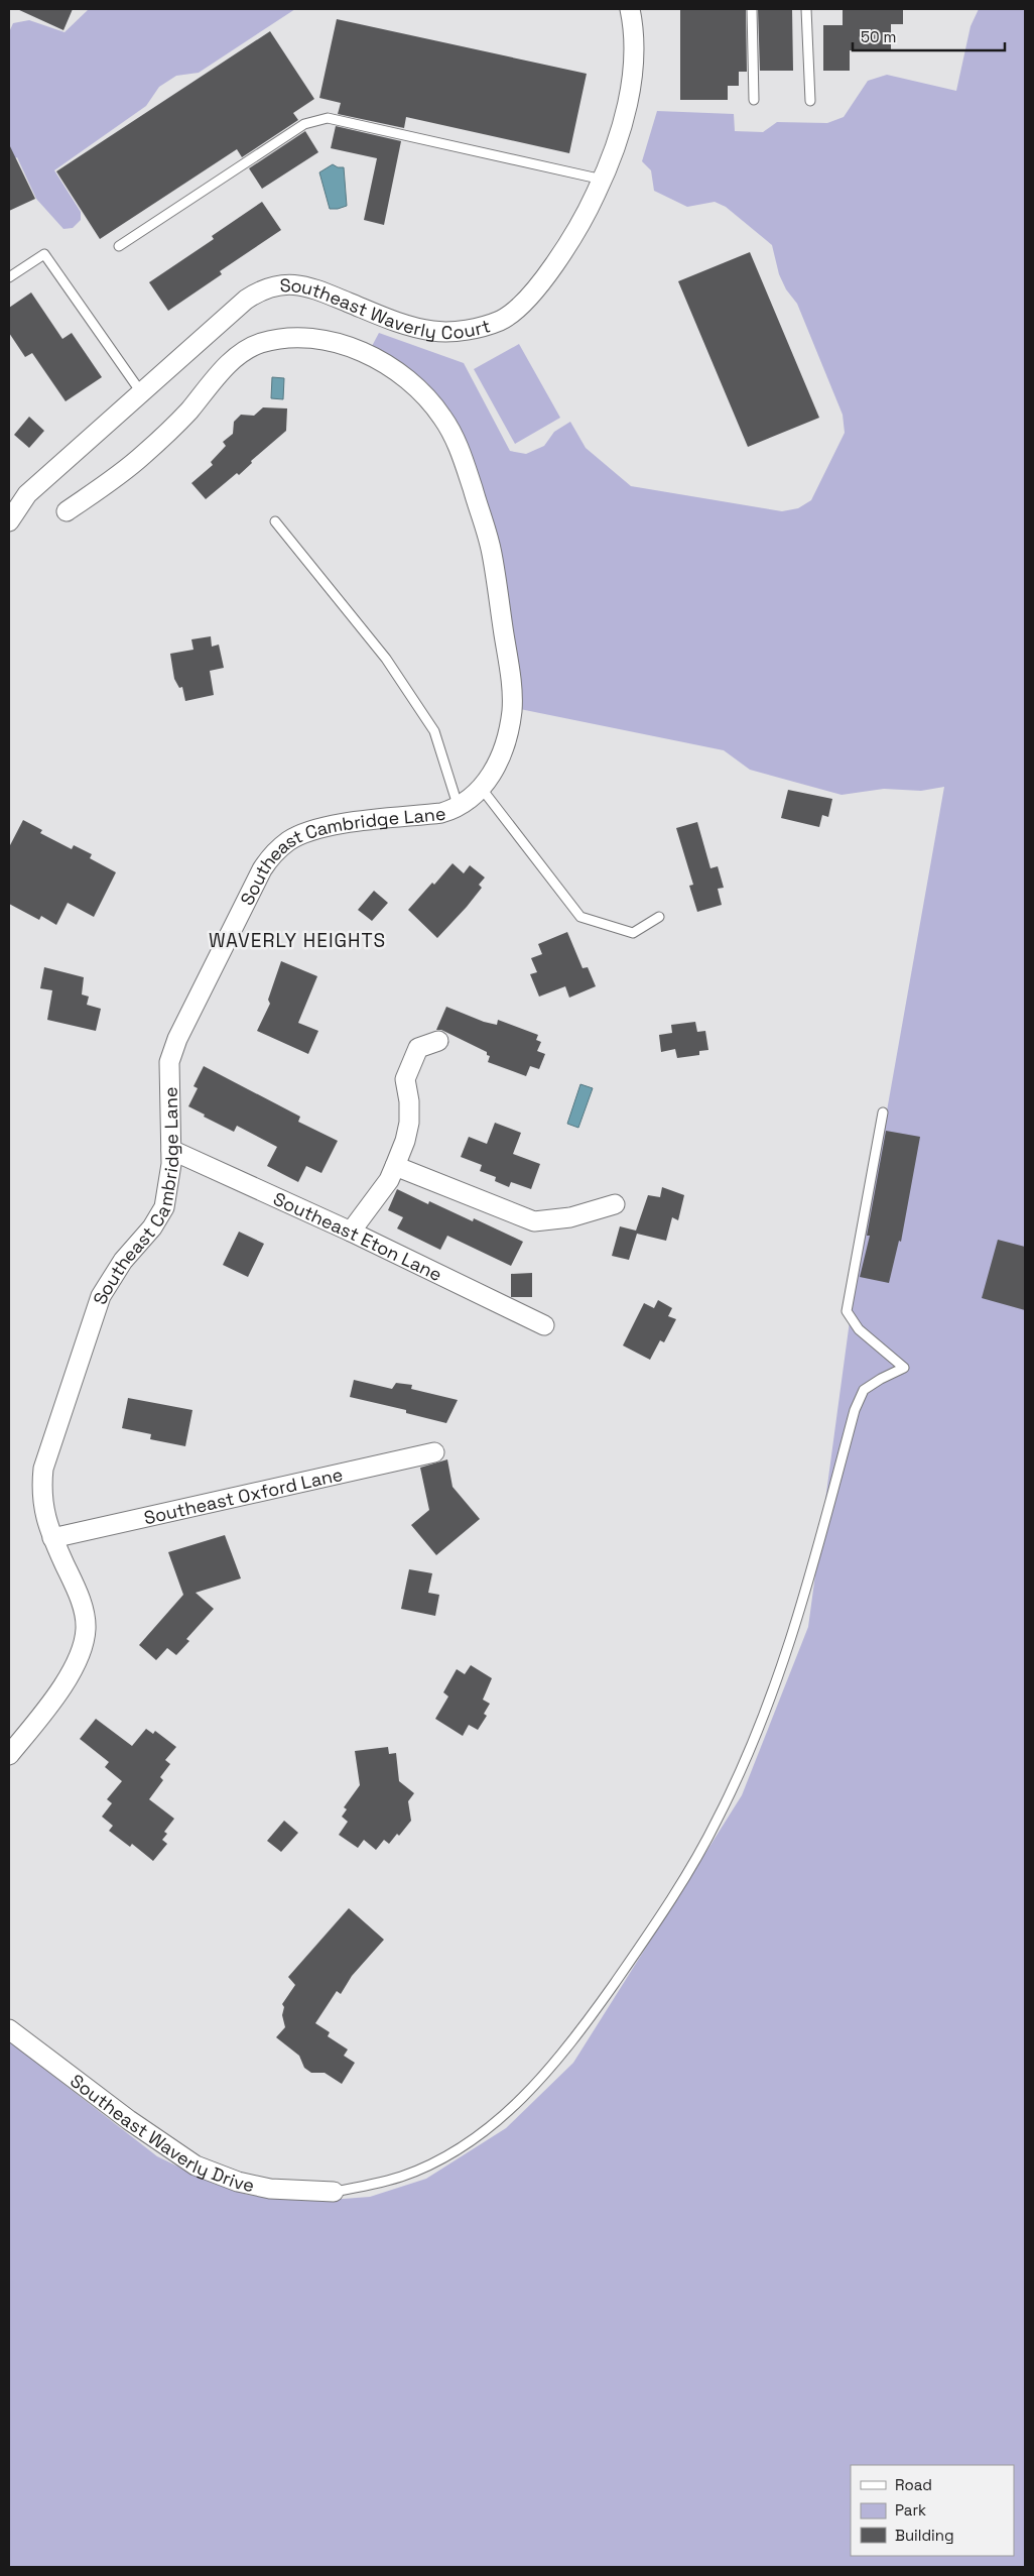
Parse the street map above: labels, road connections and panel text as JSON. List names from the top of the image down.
{
  "streets": {
    "street": [
      "Southeast Waverly Court",
      "Southeast Cambridge Lane",
      "Southeast Eton Lane",
      "Southeast Oxford Lane",
      "Southeast Waverly Drive"
    ]
  },
  "crossings": [
    ["Southeast Cambridge Lane", "Southeast Eton Lane"],
    ["Southeast Cambridge Lane", "Southeast Oxford Lane"]
  ],
  "districts": ["WAVERLY HEIGHTS"],
  "legend": ["Road", "Park", "Building"],
  "scale_bar": "50 m"
}
